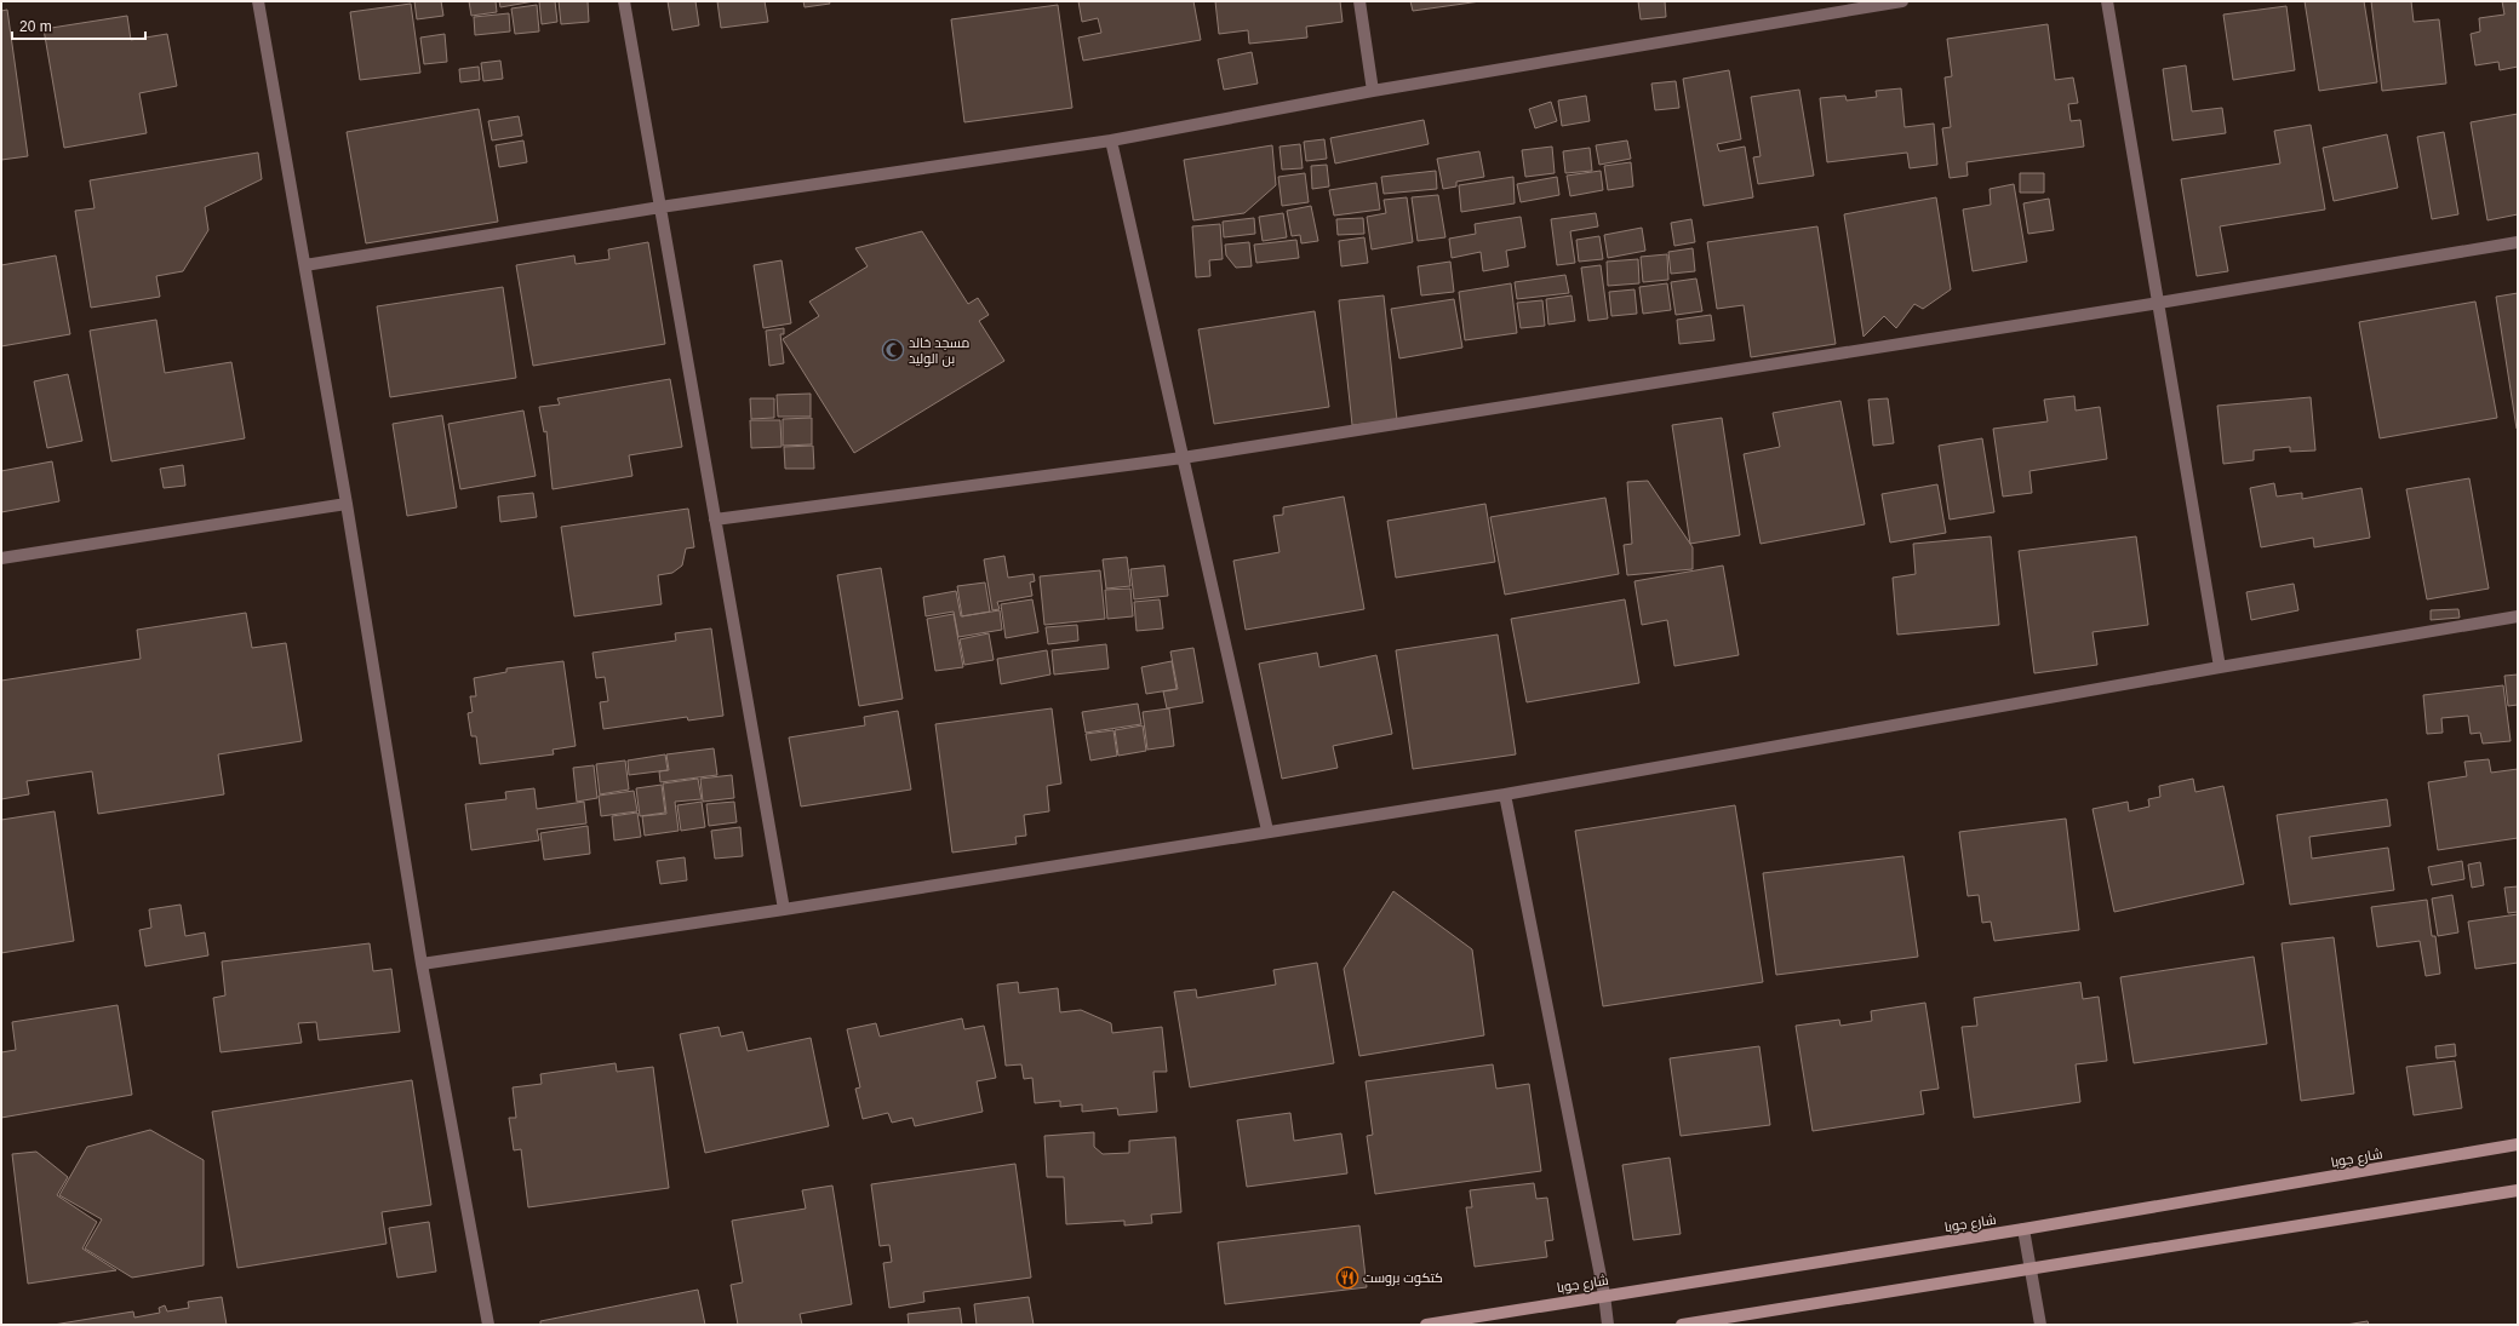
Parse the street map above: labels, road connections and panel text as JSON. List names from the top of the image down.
{
  "streets": {
    "street": ["شارع جوبا"]
  },
  "places": {
    "mosque": ["مسجد خالد بن الوليد"],
    "restaurant": ["كتكوت بروست"]
  },
  "scale_bar": "20 m"
}
